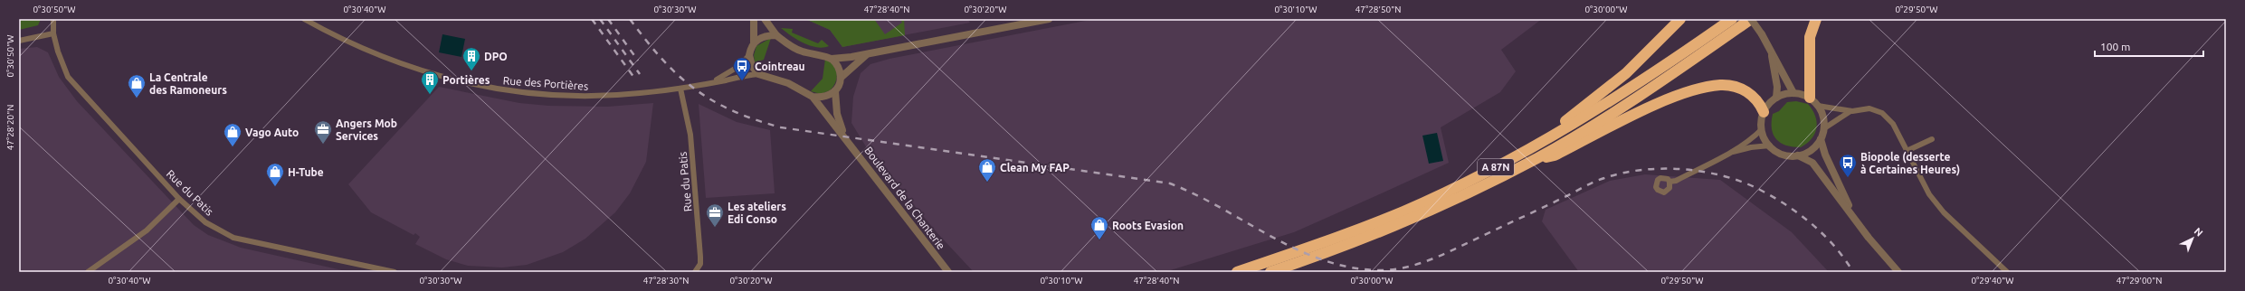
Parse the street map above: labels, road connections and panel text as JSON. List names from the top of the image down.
{
  "streets": {
    "highway": ["A 87N"],
    "street": ["Rue des Portières", "Rue du Patis", "Boulevard de la Chanterie"]
  },
  "crossings": [
    ["Rue des Portières", "Rue du Patis"]
  ],
  "places": {
    "building": ["DPO", "Portières"],
    "bus stop": ["Cointreau", "Biopole (desserte à Certaines Heures)"],
    "shop": [
      "La Centrale des Ramoneurs",
      "Vago Auto",
      "Clean My FAP",
      "H-Tube",
      "Roots Evasion"
    ],
    "office": ["Angers Mob Services", "Les ateliers Edi Conso"]
  },
  "scale_bar": "100 m",
  "north": "top right",
  "coordinates": [
    "0°30'50\"W",
    "0°30'40\"W",
    "0°30'30\"W",
    "47°28'40\"N",
    "0°30'20\"W",
    "0°30'10\"W",
    "47°28'50\"N",
    "0°30'00\"W",
    "0°29'50\"W",
    "47°28'20\"N",
    "47°28'30\"N",
    "0°29'40\"W",
    "47°29'00\"N"
  ]
}
